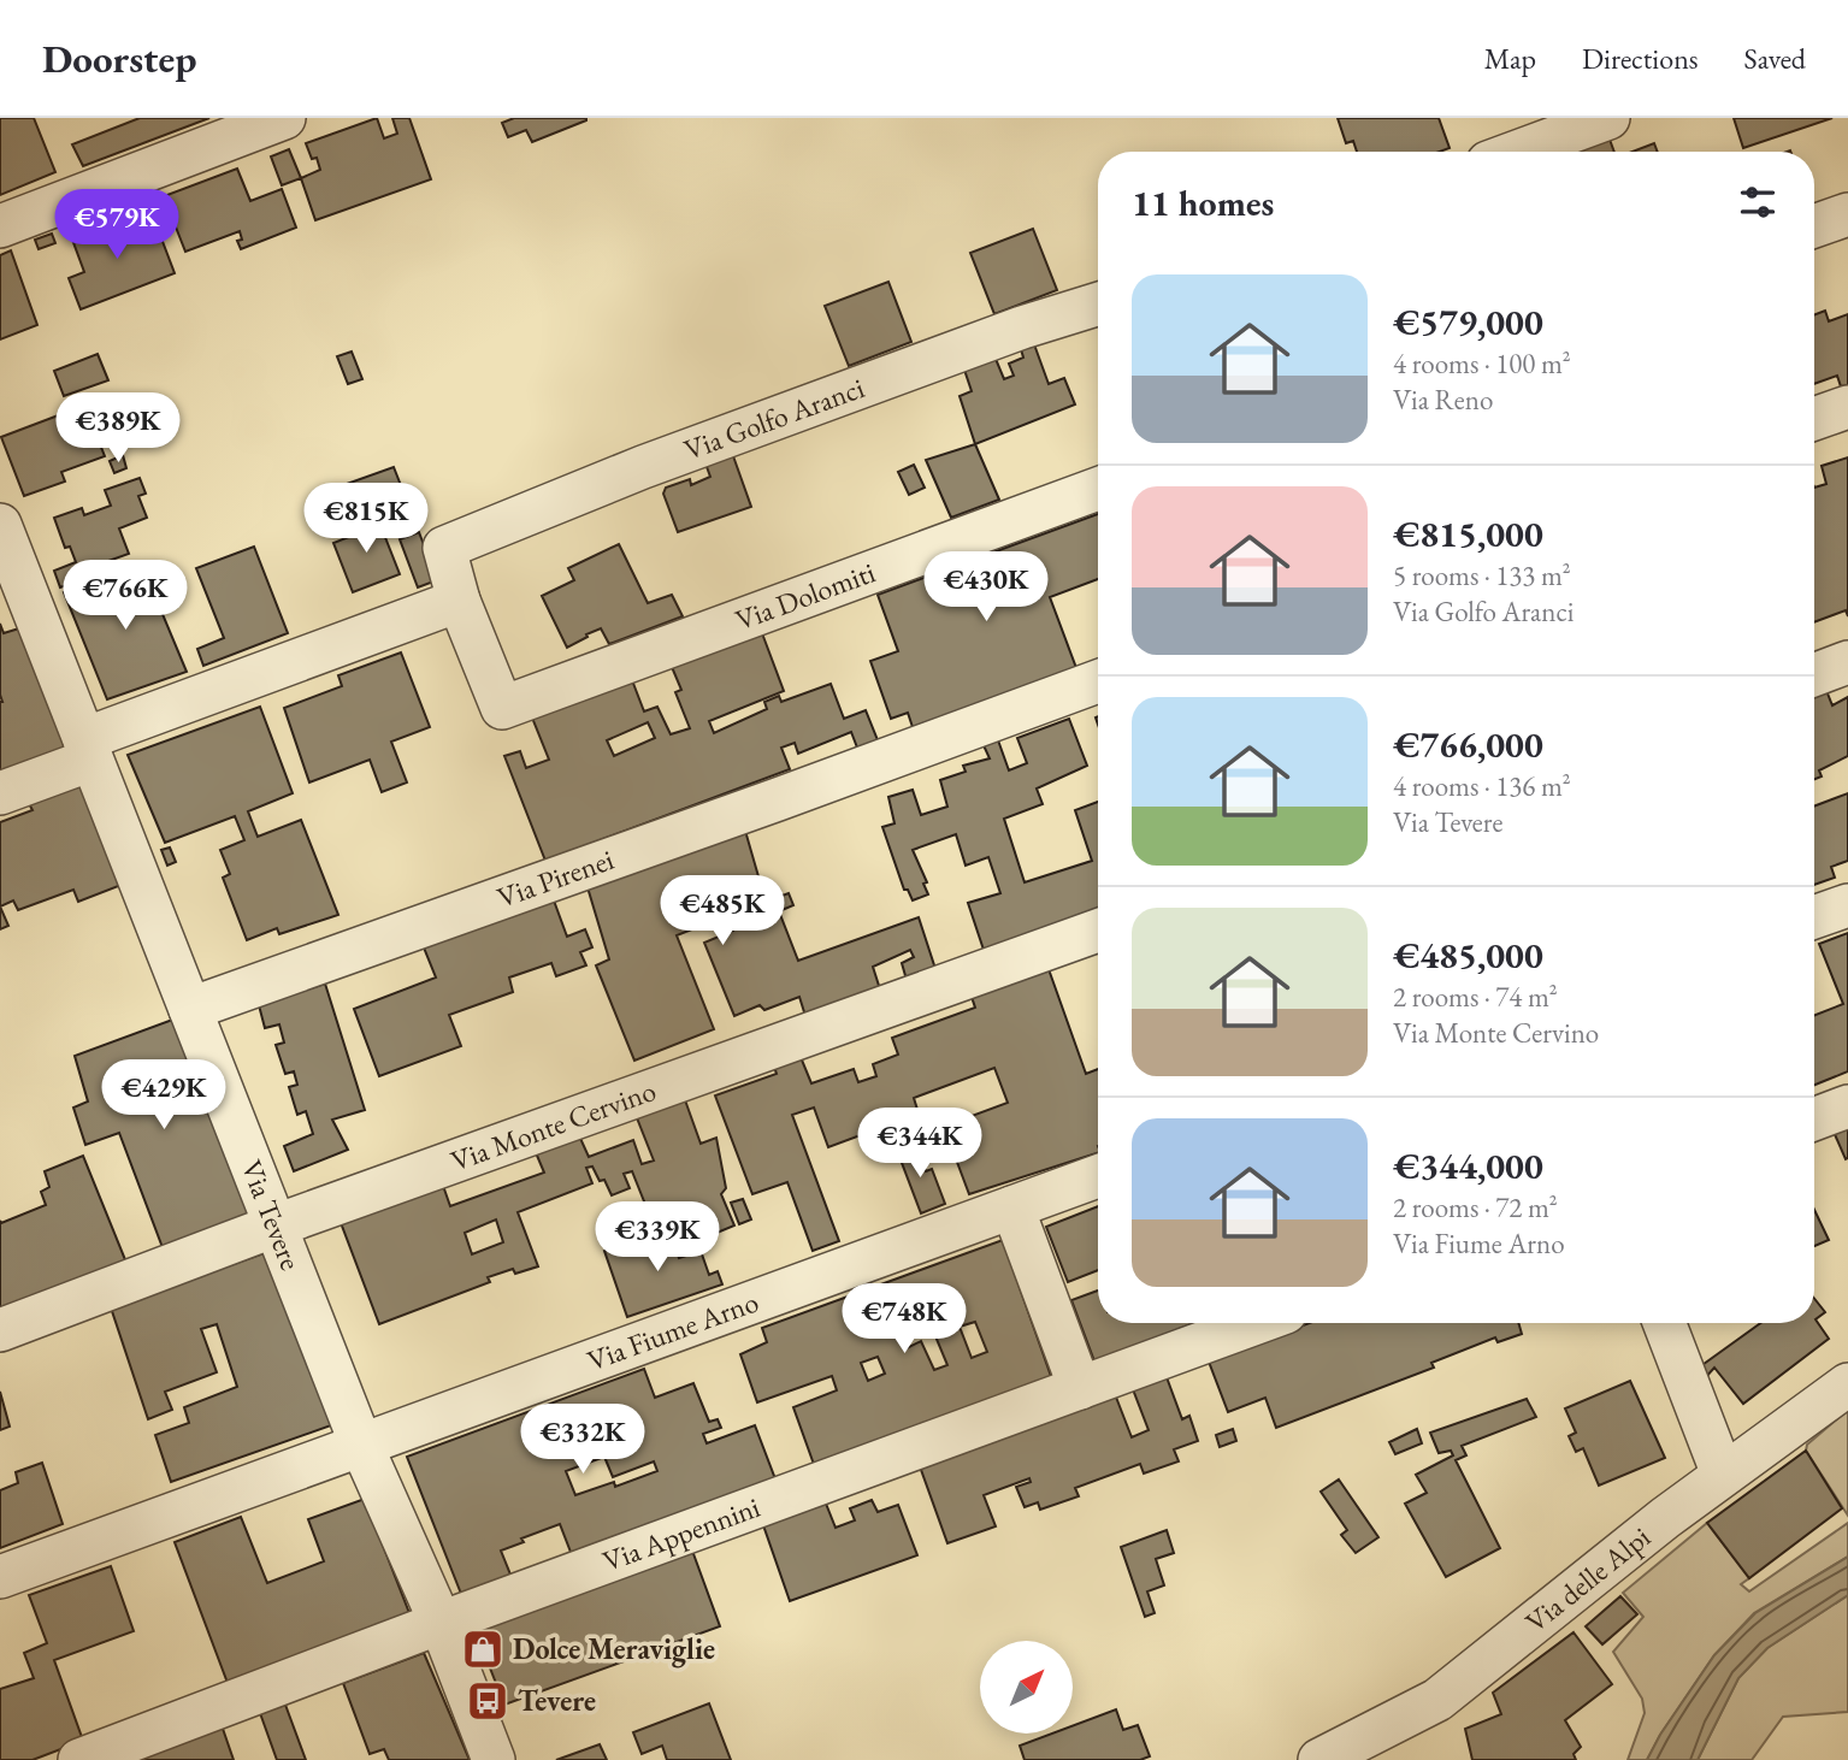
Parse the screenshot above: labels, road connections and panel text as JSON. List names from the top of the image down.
{
  "streets": {
    "street": [
      "Via Golfo Aranci",
      "Via Dolomiti",
      "Via Pirenei",
      "Via Monte Cervino",
      "Via Tevere",
      "Via Fiume Arno",
      "Via Appennini",
      "Via delle Alpi"
    ]
  },
  "crossings": [
    ["Via Golfo Aranci", "Via Dolomiti"],
    ["Via Pirenei", "Via Tevere"],
    ["Via Monte Cervino", "Via Tevere"],
    ["Via Tevere", "Via Fiume Arno"],
    ["Via Tevere", "Via Appennini"]
  ],
  "places": {
    "shop": ["Dolce Meraviglie"],
    "bus stop": ["Tevere"]
  },
  "north": "top right",
  "page": {
    "header": "Doorstep",
    "nav": ["Map", "Directions", "Saved"],
    "heading": "11 homes",
    "price": [
      "€579K",
      "€389K",
      "€815K",
      "€430K",
      "€766K",
      "€485K",
      "€429K",
      "€344K",
      "€339K",
      "€748K",
      "€332K"
    ],
    "list": [
      {
        "name": "€579,000",
        "note": "4 rooms · 100 m² · Via Reno"
      },
      {
        "name": "€815,000",
        "note": "5 rooms · 133 m² · Via Golfo Aranci"
      },
      {
        "name": "€766,000",
        "note": "4 rooms · 136 m² · Via Tevere"
      },
      {
        "name": "€485,000",
        "note": "2 rooms · 74 m² · Via Monte Cervino"
      },
      {
        "name": "€344,000",
        "note": "2 rooms · 72 m² · Via Fiume Arno"
      }
    ]
  }
}
